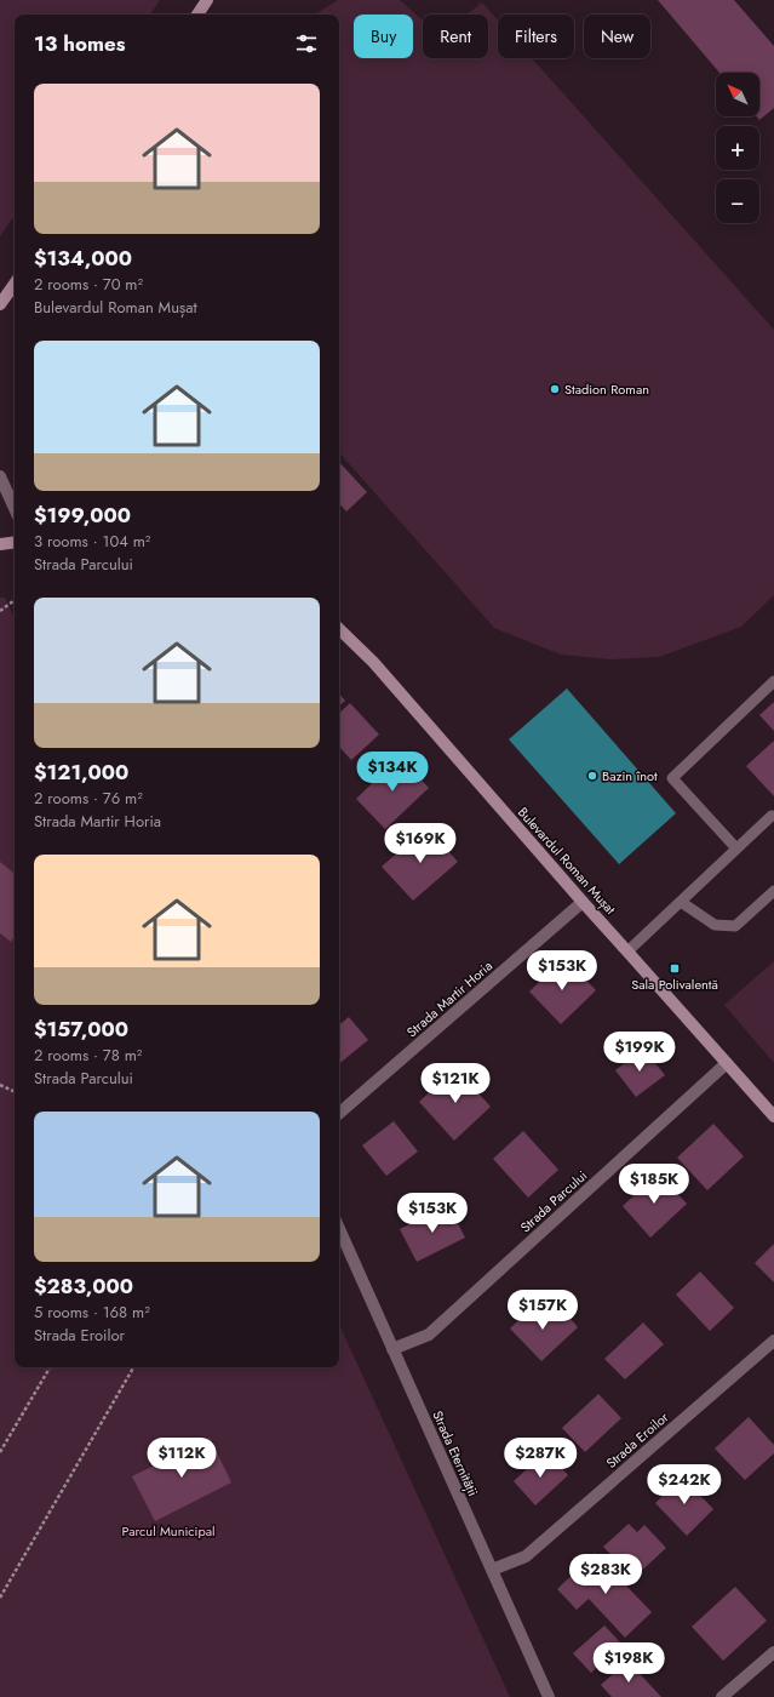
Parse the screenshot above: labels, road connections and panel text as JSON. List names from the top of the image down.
{
  "streets": {
    "street": [
      "Bulevardul Roman Mușat",
      "Strada Martir Horia",
      "Strada Parcului",
      "Strada Eroilor",
      "Strada Eternității"
    ]
  },
  "crossings": [
    ["Bulevardul Roman Mușat", "Strada Martir Horia"],
    ["Bulevardul Roman Mușat", "Strada Parcului"],
    ["Strada Parcului", "Strada Eternității"],
    ["Strada Eroilor", "Strada Eternității"]
  ],
  "parks": ["Parcul Municipal"],
  "places": {
    "other": ["Stadion Roman", "Bazin înot"],
    "transit": ["Sala Polivalentă"]
  },
  "north": "top left",
  "page": {
    "chip": [
      "Buy",
      "Rent",
      "Filters",
      "New"
    ],
    "heading": "13 homes",
    "map_buttons": ["+", "−"],
    "list": [
      {
        "name": "$134,000",
        "note": "2 rooms · 70 m² · Bulevardul Roman Mușat"
      },
      {
        "name": "$199,000",
        "note": "3 rooms · 104 m² · Strada Parcului"
      },
      {
        "name": "$121,000",
        "note": "2 rooms · 76 m² · Strada Martir Horia"
      },
      {
        "name": "$157,000",
        "note": "2 rooms · 78 m² · Strada Parcului"
      },
      {
        "name": "$283,000",
        "note": "5 rooms · 168 m² · Strada Eroilor"
      }
    ],
    "price": [
      "$134K",
      "$169K",
      "$153K",
      "$199K",
      "$121K",
      "$185K",
      "$153K",
      "$157K",
      "$112K",
      "$287K",
      "$242K",
      "$283K",
      "$198K"
    ]
  }
}
